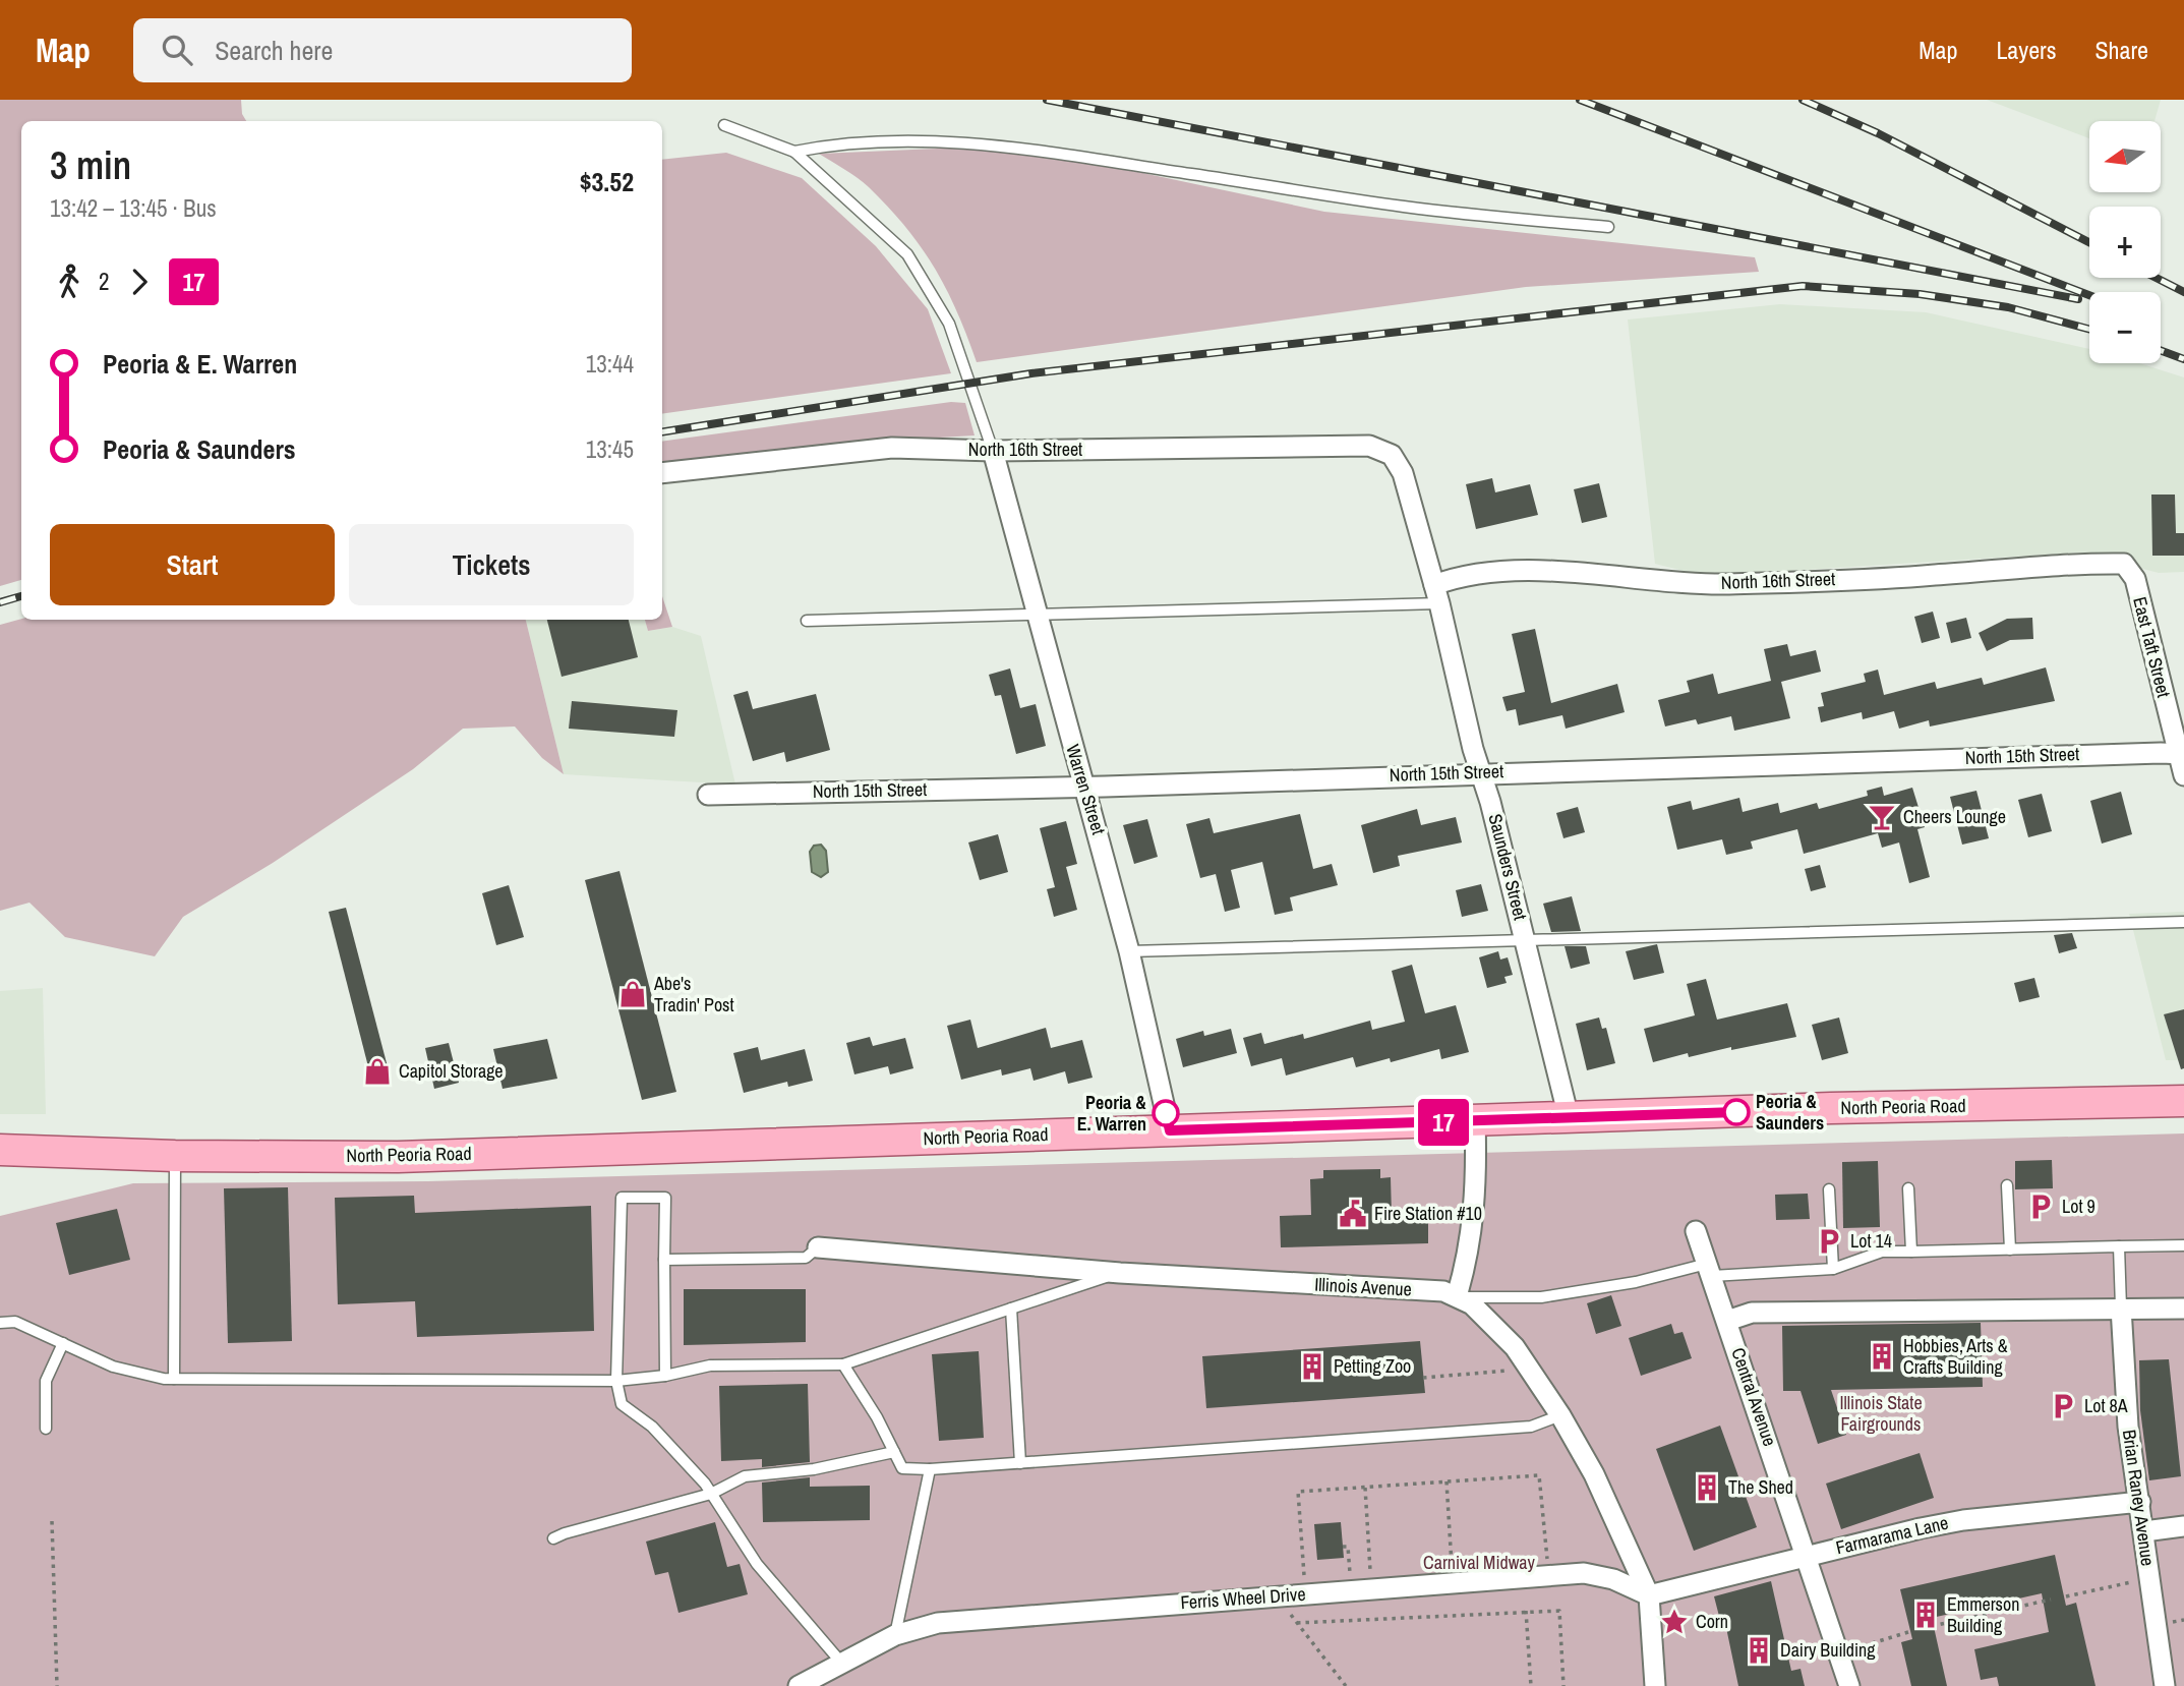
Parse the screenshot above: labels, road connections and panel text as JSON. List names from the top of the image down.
{
  "streets": {
    "main road": ["North Peoria Road"],
    "street": [
      "North 16th Street",
      "East Taft Street",
      "North 15th Street",
      "Warren Street",
      "Saunders Street",
      "Illinois Avenue",
      "Central Avenue",
      "Brian Raney Avenue",
      "Farmarama Lane",
      "Ferris Wheel Drive"
    ]
  },
  "crossings": [
    ["North 16th Street", "East Taft Street"],
    ["North 16th Street", "Warren Street"],
    ["North 16th Street", "Saunders Street"],
    ["East Taft Street", "North 15th Street"],
    ["North 15th Street", "Warren Street"],
    ["North 15th Street", "Saunders Street"],
    ["Warren Street", "North Peoria Road"],
    ["Saunders Street", "North Peoria Road"],
    ["Illinois Avenue", "Farmarama Lane"],
    ["Illinois Avenue", "Ferris Wheel Drive"],
    ["Central Avenue", "Farmarama Lane"],
    ["Brian Raney Avenue", "Farmarama Lane"],
    ["Farmarama Lane", "Ferris Wheel Drive"]
  ],
  "parks": ["Illinois State Fairgrounds", "Carnival Midway"],
  "places": {
    "bar": ["Cheers Lounge"],
    "shop": ["Abe's Tradin' Post", "Capitol Storage"],
    "other": ["Peoria & Saunders", "Peoria & E. Warren"],
    "parking": ["Lot 9", "Lot 14", "Lot 8A"],
    "public building": ["Fire Station #10"],
    "building": [
      "Hobbies, Arts & Crafts Building",
      "Petting Zoo",
      "The Shed",
      "Emmerson Building",
      "Dairy Building"
    ],
    "place": ["Corn"]
  },
  "lines": ["bus line 17"],
  "north": "left",
  "page": {
    "header": "Map",
    "search": "Search here",
    "nav": ["Map", "Layers", "Share"],
    "on_map": "17",
    "map_buttons": ["+", "−"],
    "heading": ["3 min", "13:42 – 13:45 · Bus", "$3.52"],
    "legs": ["2", "17"],
    "list": [
      {
        "name": "Peoria & E. Warren",
        "value": "13:44"
      },
      {
        "name": "Peoria & Saunders",
        "value": "13:45"
      }
    ],
    "buttons": ["Start", "Tickets"]
  }
}
